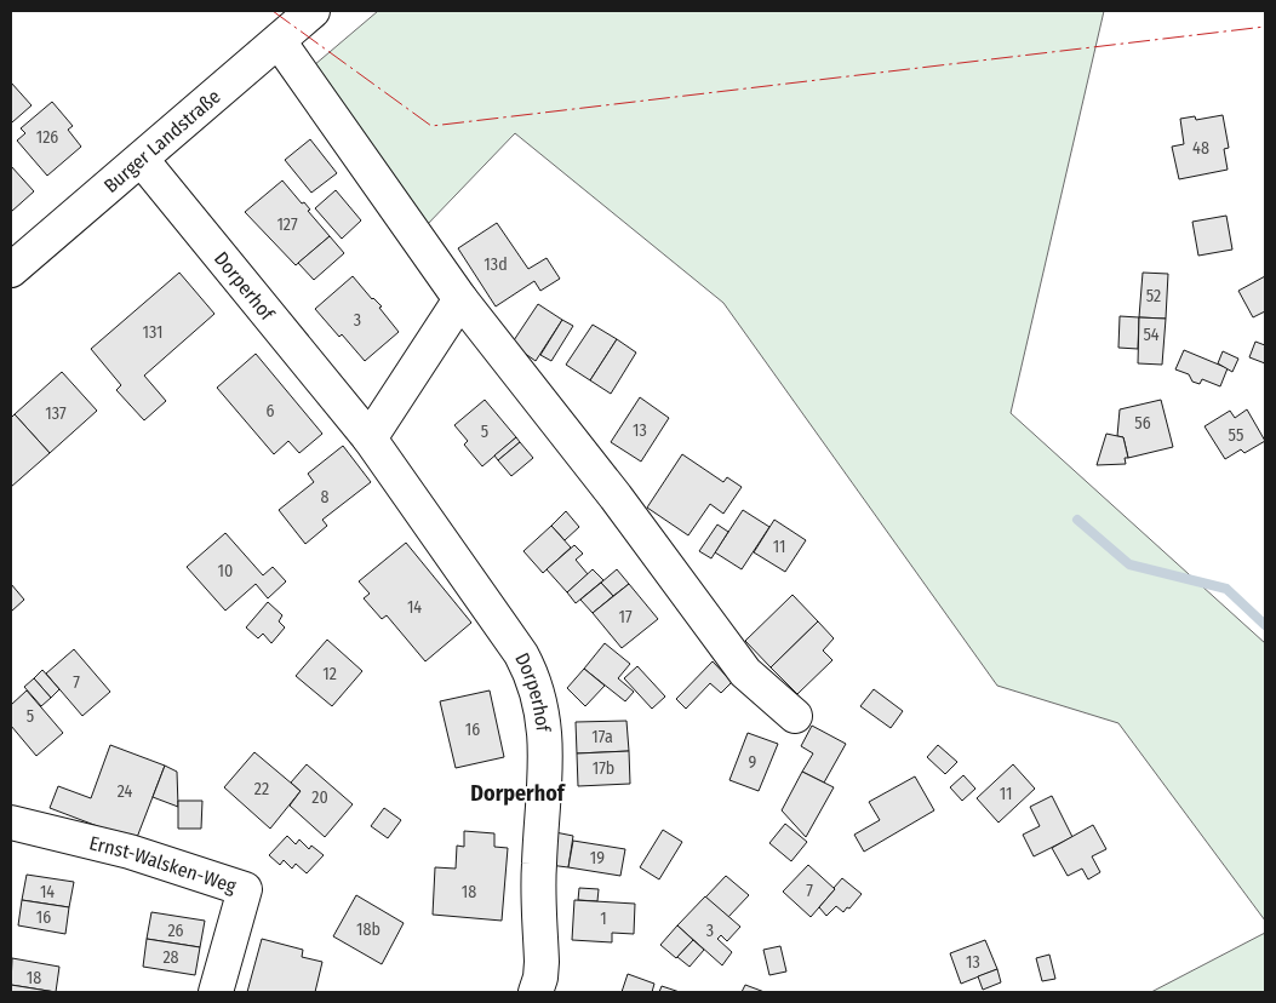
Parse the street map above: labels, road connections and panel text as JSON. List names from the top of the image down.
{
  "streets": {
    "street": ["Burger Landstraße", "Dorperhof", "Ernst-Walsken-Weg"]
  },
  "crossings": [
    ["Burger Landstraße", "Dorperhof"]
  ],
  "districts": ["Dorperhof"],
  "house_numbers": [
    "126",
    "48",
    "127",
    "13d",
    "52",
    "3",
    "131",
    "54",
    "6",
    "137",
    "56",
    "13",
    "5",
    "55",
    "8",
    "11",
    "10",
    "14",
    "17",
    "12",
    "7",
    "5",
    "16",
    "17a",
    "9",
    "17b",
    "22",
    "24",
    "11",
    "20",
    "19",
    "7",
    "14",
    "18",
    "16",
    "1",
    "18b",
    "26",
    "3",
    "28",
    "13",
    "18"
  ]
}
